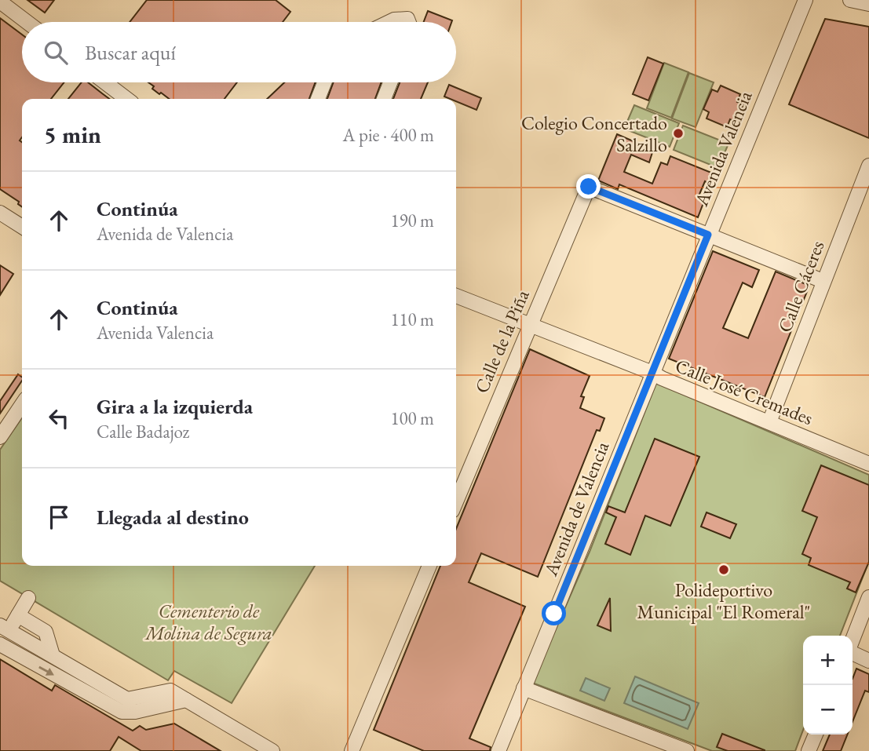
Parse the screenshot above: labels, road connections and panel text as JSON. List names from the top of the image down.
{
  "streets": {
    "street": [
      "Avenida Valencia",
      "Calle Cáceres",
      "Calle de la Piña",
      "Calle José Cremades",
      "Avenida de Valencia"
    ]
  },
  "crossings": [
    ["Avenida Valencia", "Calle de la Piña"],
    ["Avenida Valencia", "Calle José Cremades"],
    ["Avenida Valencia", "Avenida de Valencia"],
    ["Calle Cáceres", "Calle José Cremades"],
    ["Calle de la Piña", "Calle José Cremades"],
    ["Calle José Cremades", "Avenida de Valencia"]
  ],
  "parks": ["Cementerio de Molina de Segura"],
  "places": ["Colegio Concertado Salzillo", "Polideportivo Municipal \"El Romeral\""],
  "page": {
    "search": "Buscar aquí",
    "heading": ["5 min", "A pie · 400 m"],
    "list": [
      ["Continúa", "Avenida de Valencia", "190 m"],
      ["Continúa", "Avenida Valencia", "110 m"],
      ["Gira a la izquierda", "Calle Badajoz", "100 m"],
      "Llegada al destino"
    ],
    "map_buttons": ["+", "−"]
  }
}
